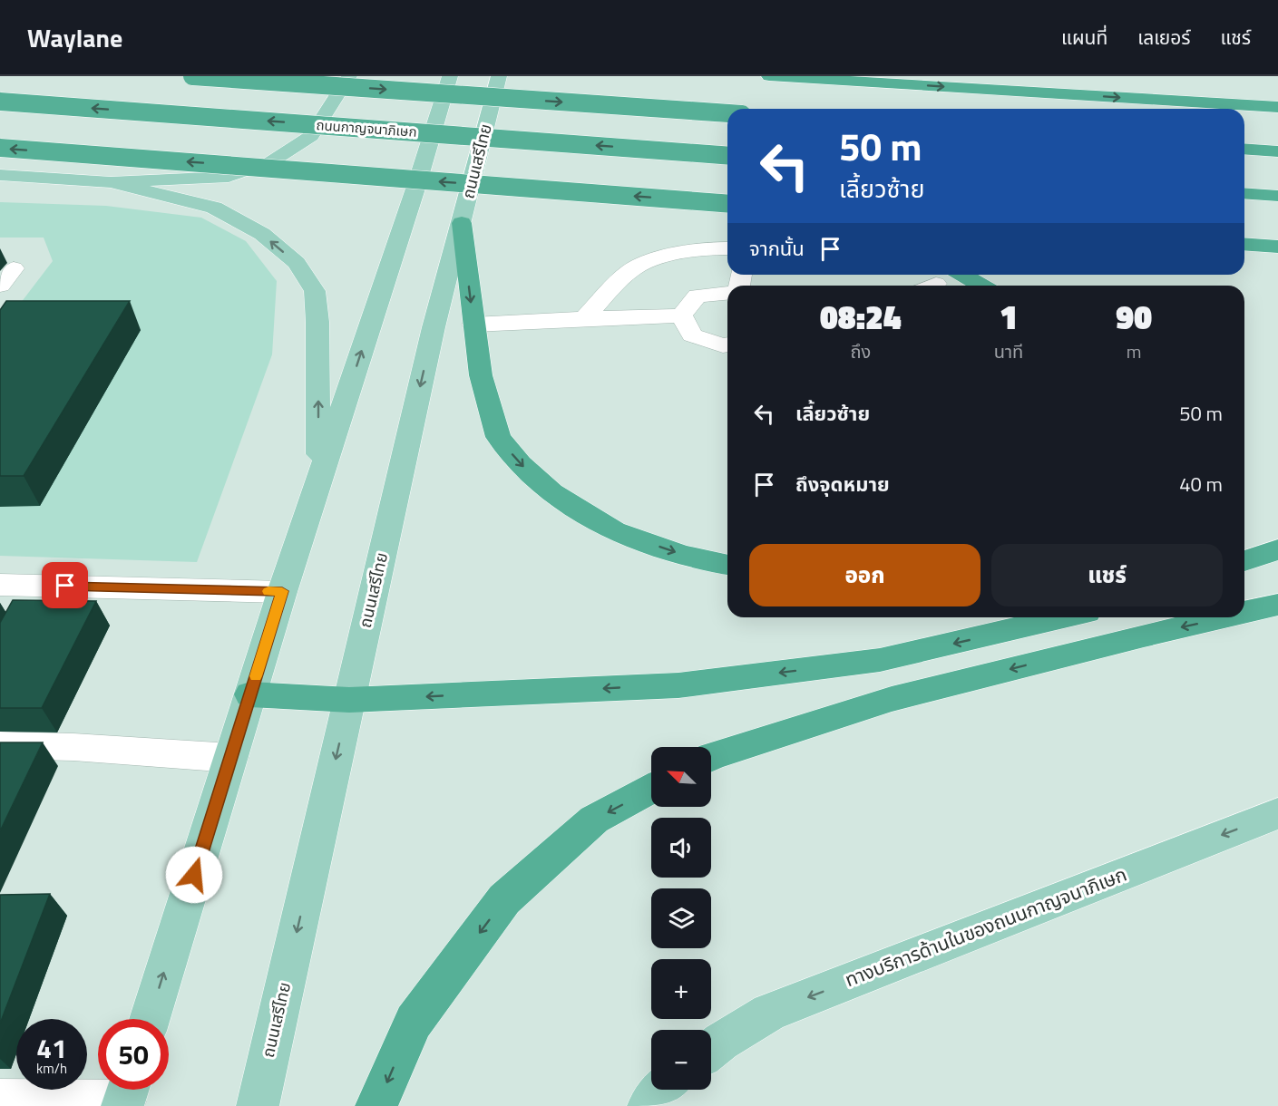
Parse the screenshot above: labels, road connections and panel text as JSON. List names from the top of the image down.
{
  "streets": {
    "highway": ["ถนนกาญจนาภิเษก"],
    "main road": ["ถนนเสรีไทย", "ทางบริการด้านในของถนนกาญจนาภิเษก"]
  },
  "one_way": ["ทางบริการด้านในของถนนกาญจนาภิเษก"],
  "north": "top left",
  "page": {
    "header": "Waylane",
    "nav": ["แผนที่", "เลเยอร์", "แชร์"],
    "turn": ["50 m", "เลี้ยวซ้าย"],
    "then": "จากนั้น",
    "eta": [
      "08:24",
      "ถึง",
      "1",
      "นาที",
      "90",
      "m"
    ],
    "list": [
      {
        "name": "เลี้ยวซ้าย",
        "value": "50 m"
      },
      {
        "name": "ถึงจุดหมาย",
        "value": "40 m"
      }
    ],
    "buttons": ["ออก", "แชร์"],
    "map_buttons": ["+", "−"],
    "speed": "41 km/h",
    "limit": "50"
  }
}
